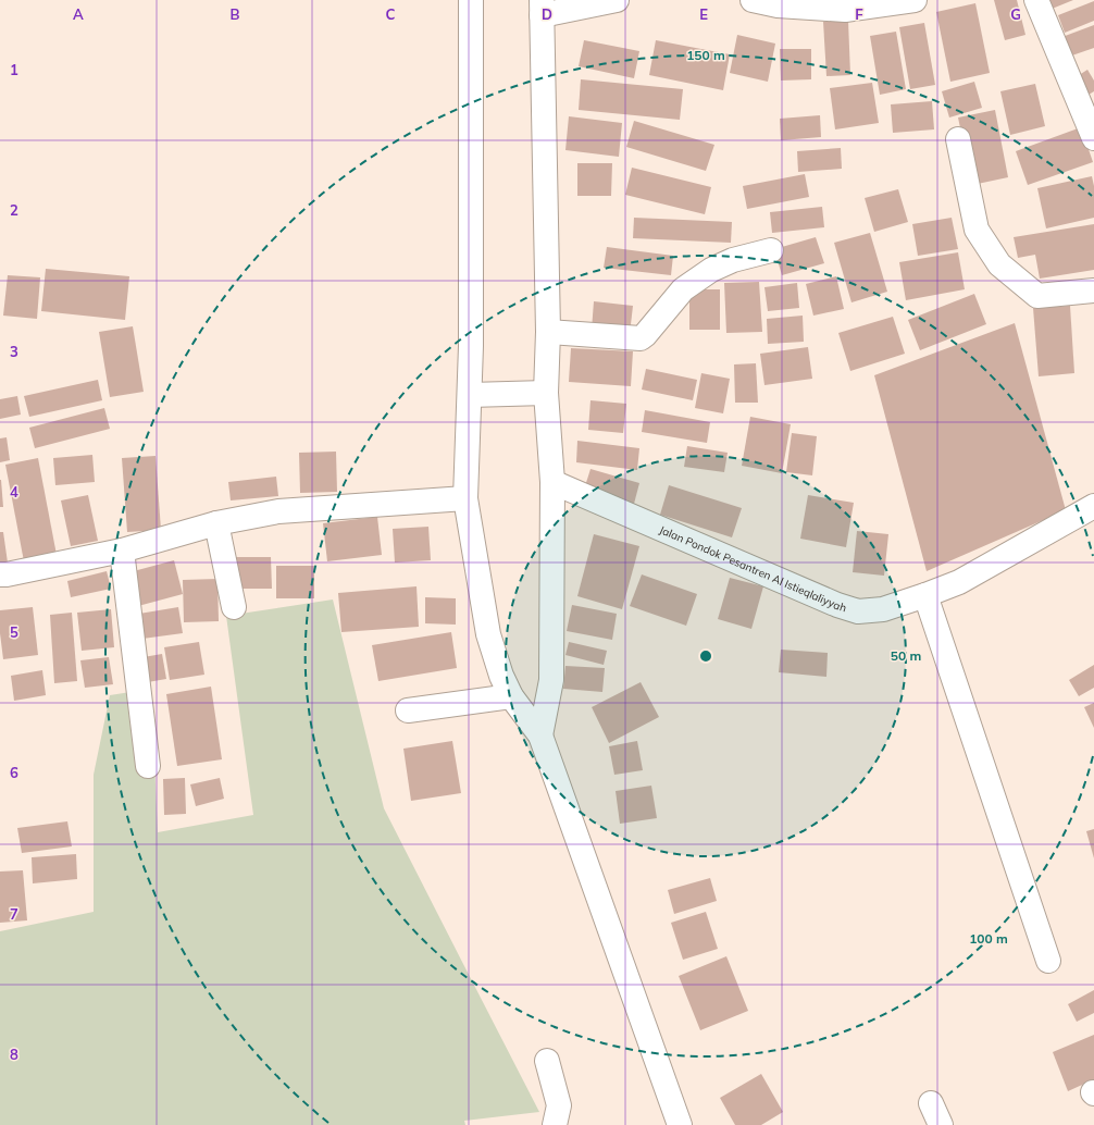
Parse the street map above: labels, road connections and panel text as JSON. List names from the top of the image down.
{
  "streets": {
    "street": ["Jalan Pondok Pesantren Al Istieqlaliyyah"]
  },
  "grid": {
    "columns": [
      "A",
      "B",
      "C",
      "D",
      "E",
      "F",
      "G"
    ],
    "rows": [
      "1",
      "2",
      "3",
      "4",
      "5",
      "6",
      "7",
      "8"
    ]
  },
  "rings": ["150 m", "50 m", "100 m"]
}
